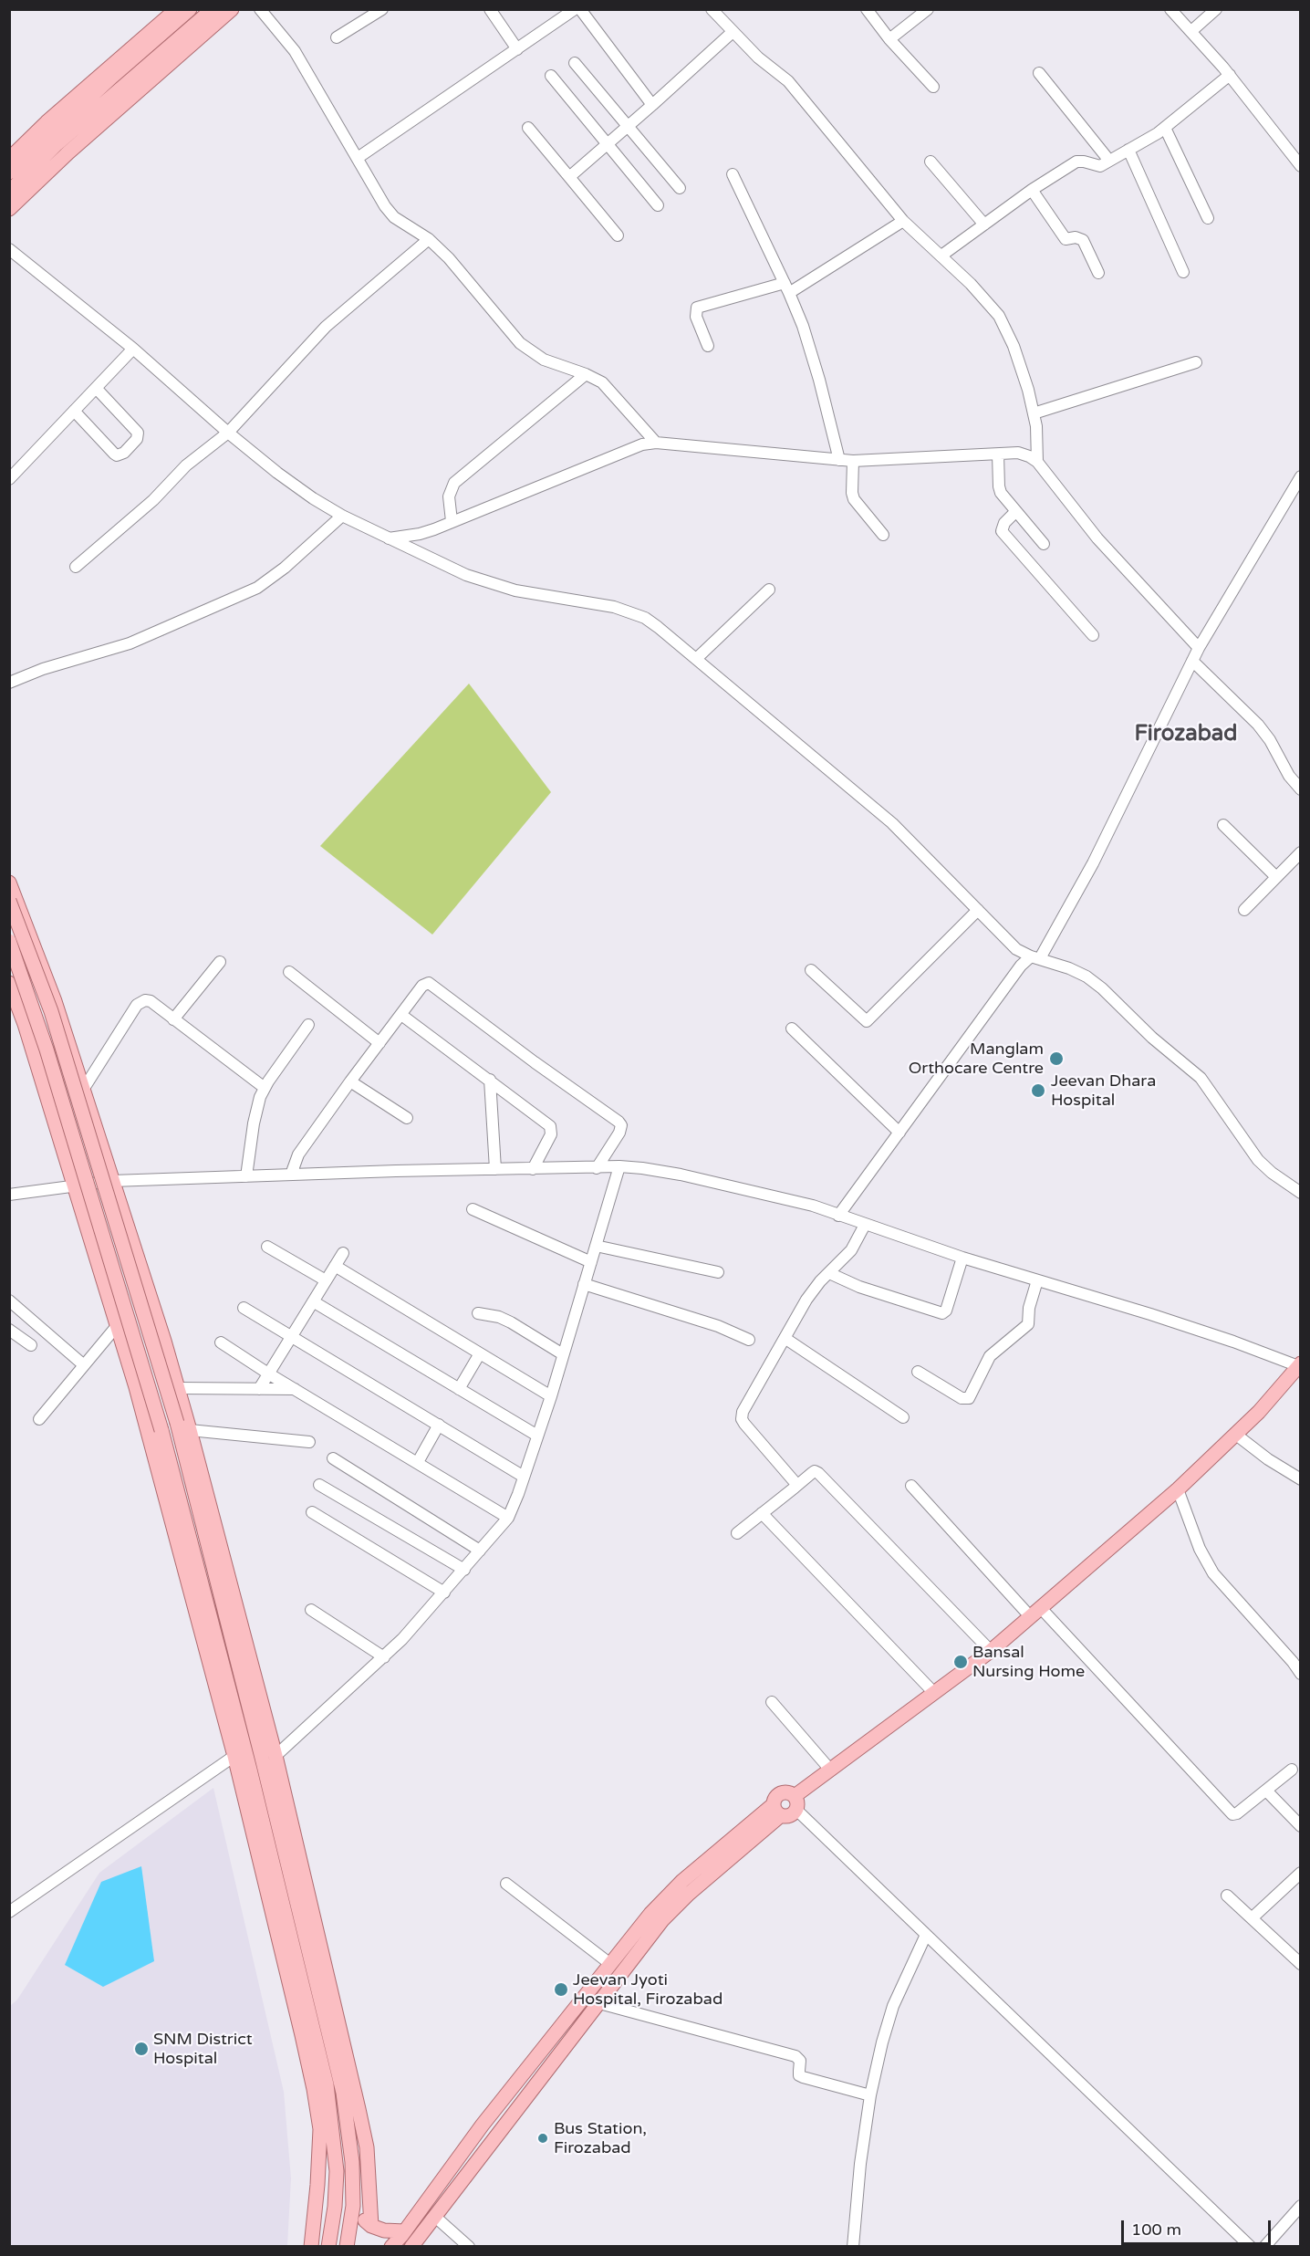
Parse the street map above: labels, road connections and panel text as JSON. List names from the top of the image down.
{
  "districts": ["Firozabad"],
  "places": [
    "Manglam Orthocare Centre",
    "Jeevan Dhara Hospital",
    "Bansal Nursing Home",
    "Jeevan Jyoti Hospital, Firozabad",
    "SNM District Hospital",
    "Bus Station, Firozabad"
  ],
  "scale_bar": "100 m"
}
